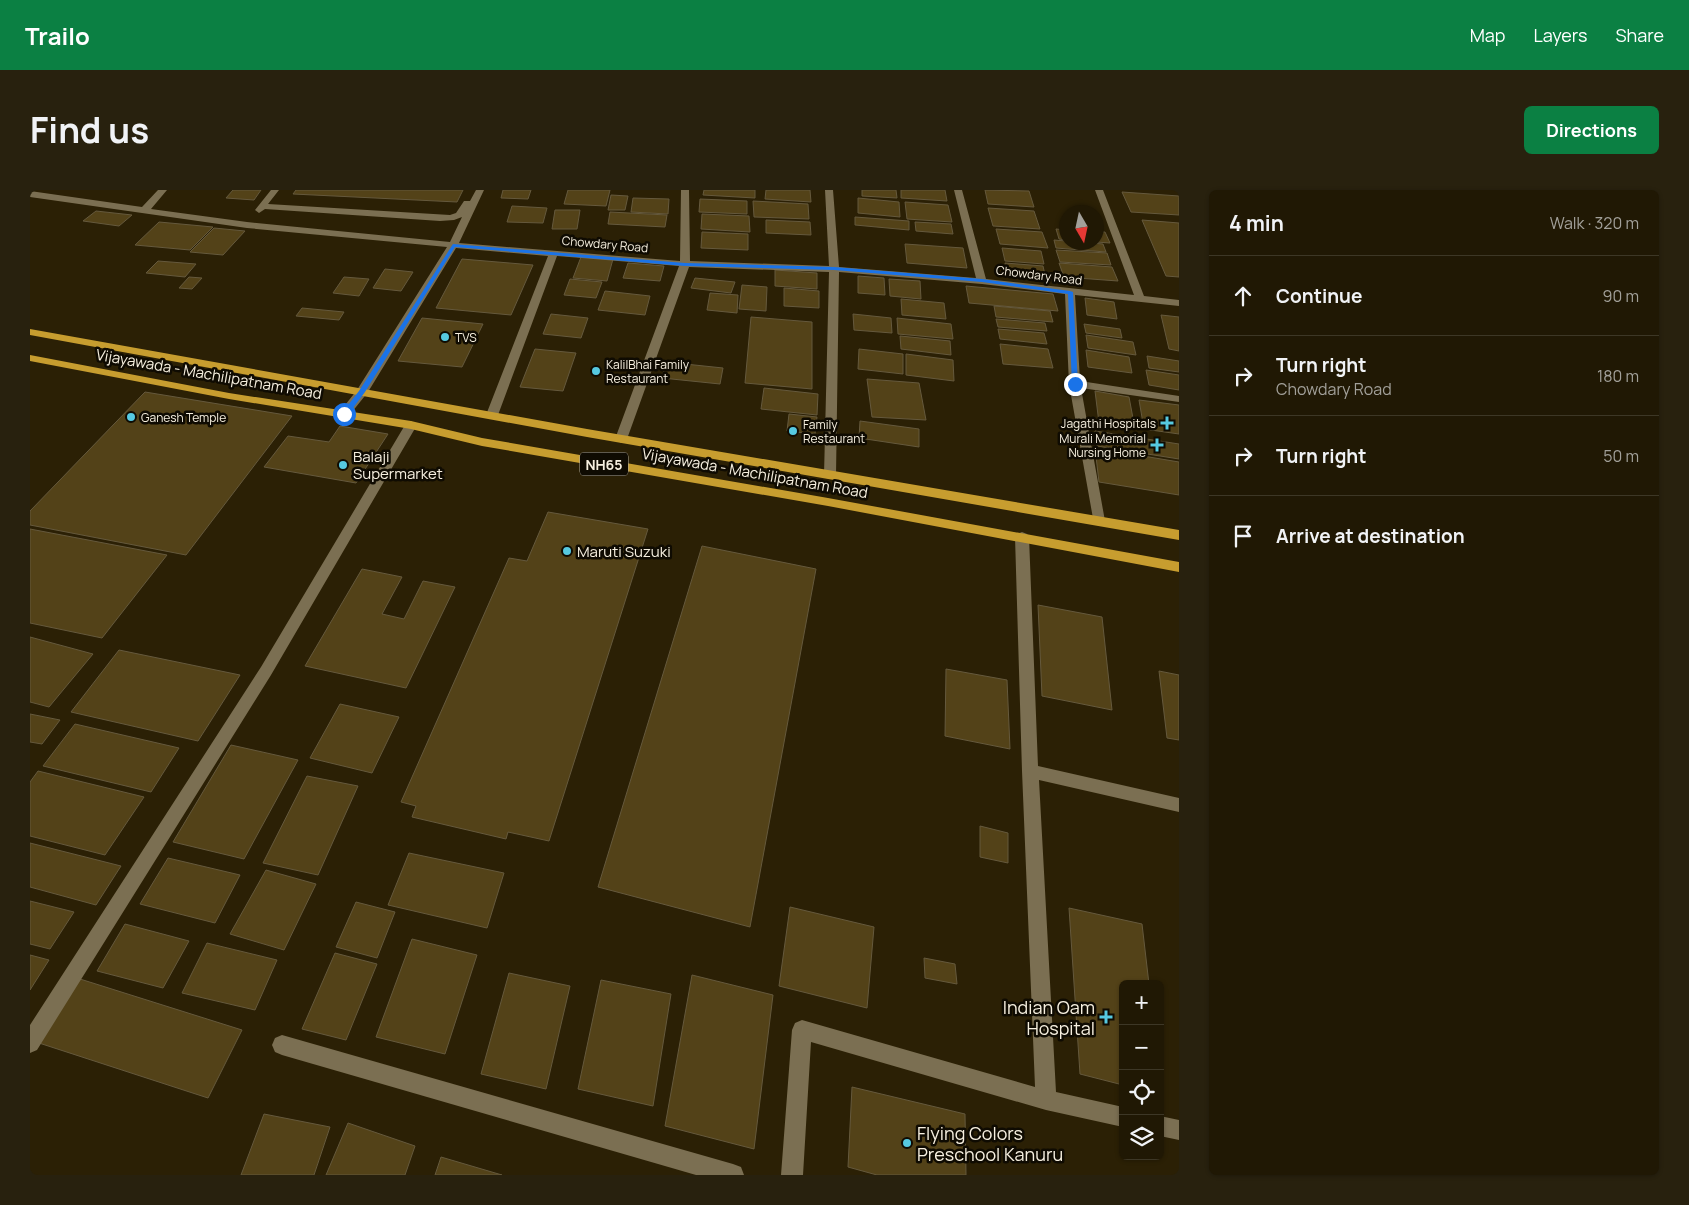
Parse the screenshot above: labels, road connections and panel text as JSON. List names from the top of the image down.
{
  "streets": {
    "highway": ["Vijayawada - Machilipatnam Road", "NH65"],
    "street": ["Chowdary Road"]
  },
  "places": {
    "other": [
      "TVS",
      "KalilBhai Family Restaurant",
      "Ganesh Temple",
      "Family Restaurant",
      "Balaji Supermarket",
      "Maruti Suzuki",
      "Flying Colors Preschool Kanuru"
    ],
    "health": ["Jagathi Hospitals", "Murali Memorial Nursing Home", "Indian Oam Hospital"]
  },
  "north": "bottom",
  "page": {
    "header": "Trailo",
    "nav": ["Map", "Layers", "Share"],
    "title": "Find us",
    "buttons": "Directions",
    "heading": ["4 min", "Walk · 320 m"],
    "list": [
      ["Continue", "90 m"],
      ["Turn right", "Chowdary Road", "180 m"],
      ["Turn right", "50 m"],
      "Arrive at destination"
    ],
    "map_buttons": ["+", "−"]
  }
}
